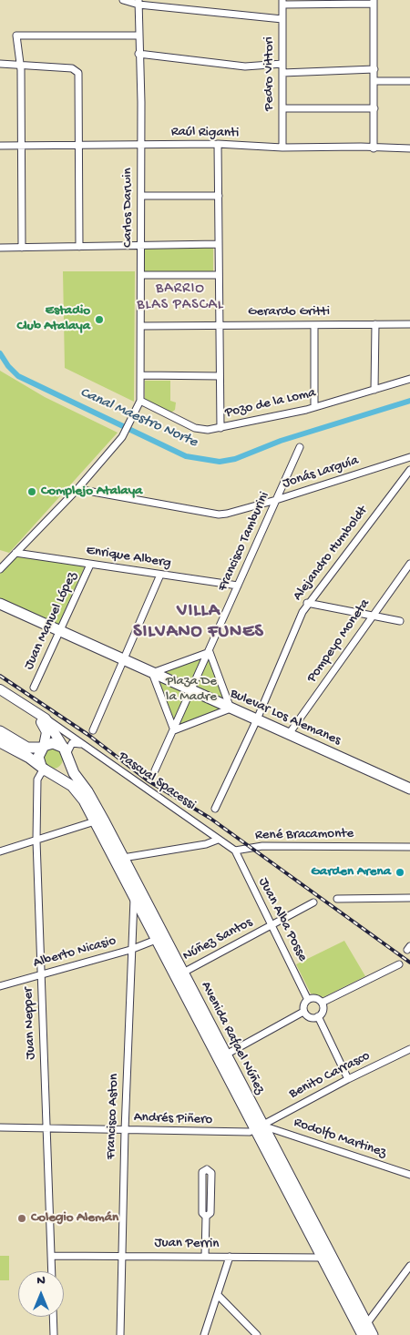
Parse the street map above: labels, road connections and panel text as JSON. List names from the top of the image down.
{
  "streets": {
    "main road": ["Bulevar Los Alemanes", "Avenida Rafael Núñez"],
    "street": [
      "Pedro Vittori",
      "Raúl Riganti",
      "Carlos Darwin",
      "Gerardo Gritti",
      "Pozo de la Loma",
      "Jonás Larguía",
      "Francisco Tamburini",
      "Alejandro Humboldt",
      "Enrique Alberg",
      "Juan Manuel López",
      "Pompeyo Moneta",
      "Pascual Spacessi",
      "René Bracamonte",
      "Juan Alba Posse",
      "Núñez Santos",
      "Alberto Nicasio",
      "Juan Nepper",
      "Benito Carrasco",
      "Francisco Aston",
      "Andrés Piñero",
      "Rodolfo Martinez",
      "Juan Perrin"
    ]
  },
  "crossings": [
    ["Pedro Vittori", "Raúl Riganti"],
    ["Raúl Riganti", "Carlos Darwin"],
    ["Carlos Darwin", "Gerardo Gritti"],
    ["Carlos Darwin", "Pozo de la Loma"],
    ["Carlos Darwin", "Jonás Larguía"],
    ["Jonás Larguía", "Francisco Tamburini"],
    ["Francisco Tamburini", "Enrique Alberg"],
    ["Francisco Tamburini", "Bulevar Los Alemanes"],
    ["Alejandro Humboldt", "Bulevar Los Alemanes"],
    ["Enrique Alberg", "Juan Manuel López"],
    ["Juan Manuel López", "Bulevar Los Alemanes"],
    ["Pompeyo Moneta", "Bulevar Los Alemanes"],
    ["Pascual Spacessi", "Avenida Rafael Núñez"],
    ["René Bracamonte", "Juan Alba Posse"],
    ["Juan Alba Posse", "Núñez Santos"],
    ["Núñez Santos", "Avenida Rafael Núñez"],
    ["Alberto Nicasio", "Juan Nepper"],
    ["Alberto Nicasio", "Avenida Rafael Núñez"],
    ["Alberto Nicasio", "Francisco Aston"],
    ["Juan Nepper", "Avenida Rafael Núñez"],
    ["Juan Nepper", "Andrés Piñero"],
    ["Juan Nepper", "Juan Perrin"],
    ["Avenida Rafael Núñez", "Benito Carrasco"],
    ["Avenida Rafael Núñez", "Francisco Aston"],
    ["Avenida Rafael Núñez", "Andrés Piñero"],
    ["Avenida Rafael Núñez", "Rodolfo Martinez"],
    ["Avenida Rafael Núñez", "Juan Perrin"],
    ["Benito Carrasco", "Andrés Piñero"],
    ["Benito Carrasco", "Rodolfo Martinez"],
    ["Francisco Aston", "Andrés Piñero"],
    ["Francisco Aston", "Juan Perrin"],
    ["Andrés Piñero", "Rodolfo Martinez"]
  ],
  "districts": ["BARRIO BLAS PASCAL", "VILLA SILVANO FUNES"],
  "water": ["Canal Maestro Norte"],
  "parks": ["Plaza De la Madre"],
  "places": [
    "Estadio Club Atalaya",
    "Complejo Atalaya",
    "Garden Arena",
    "Colegio Alemán"
  ],
  "north": "top"
}
